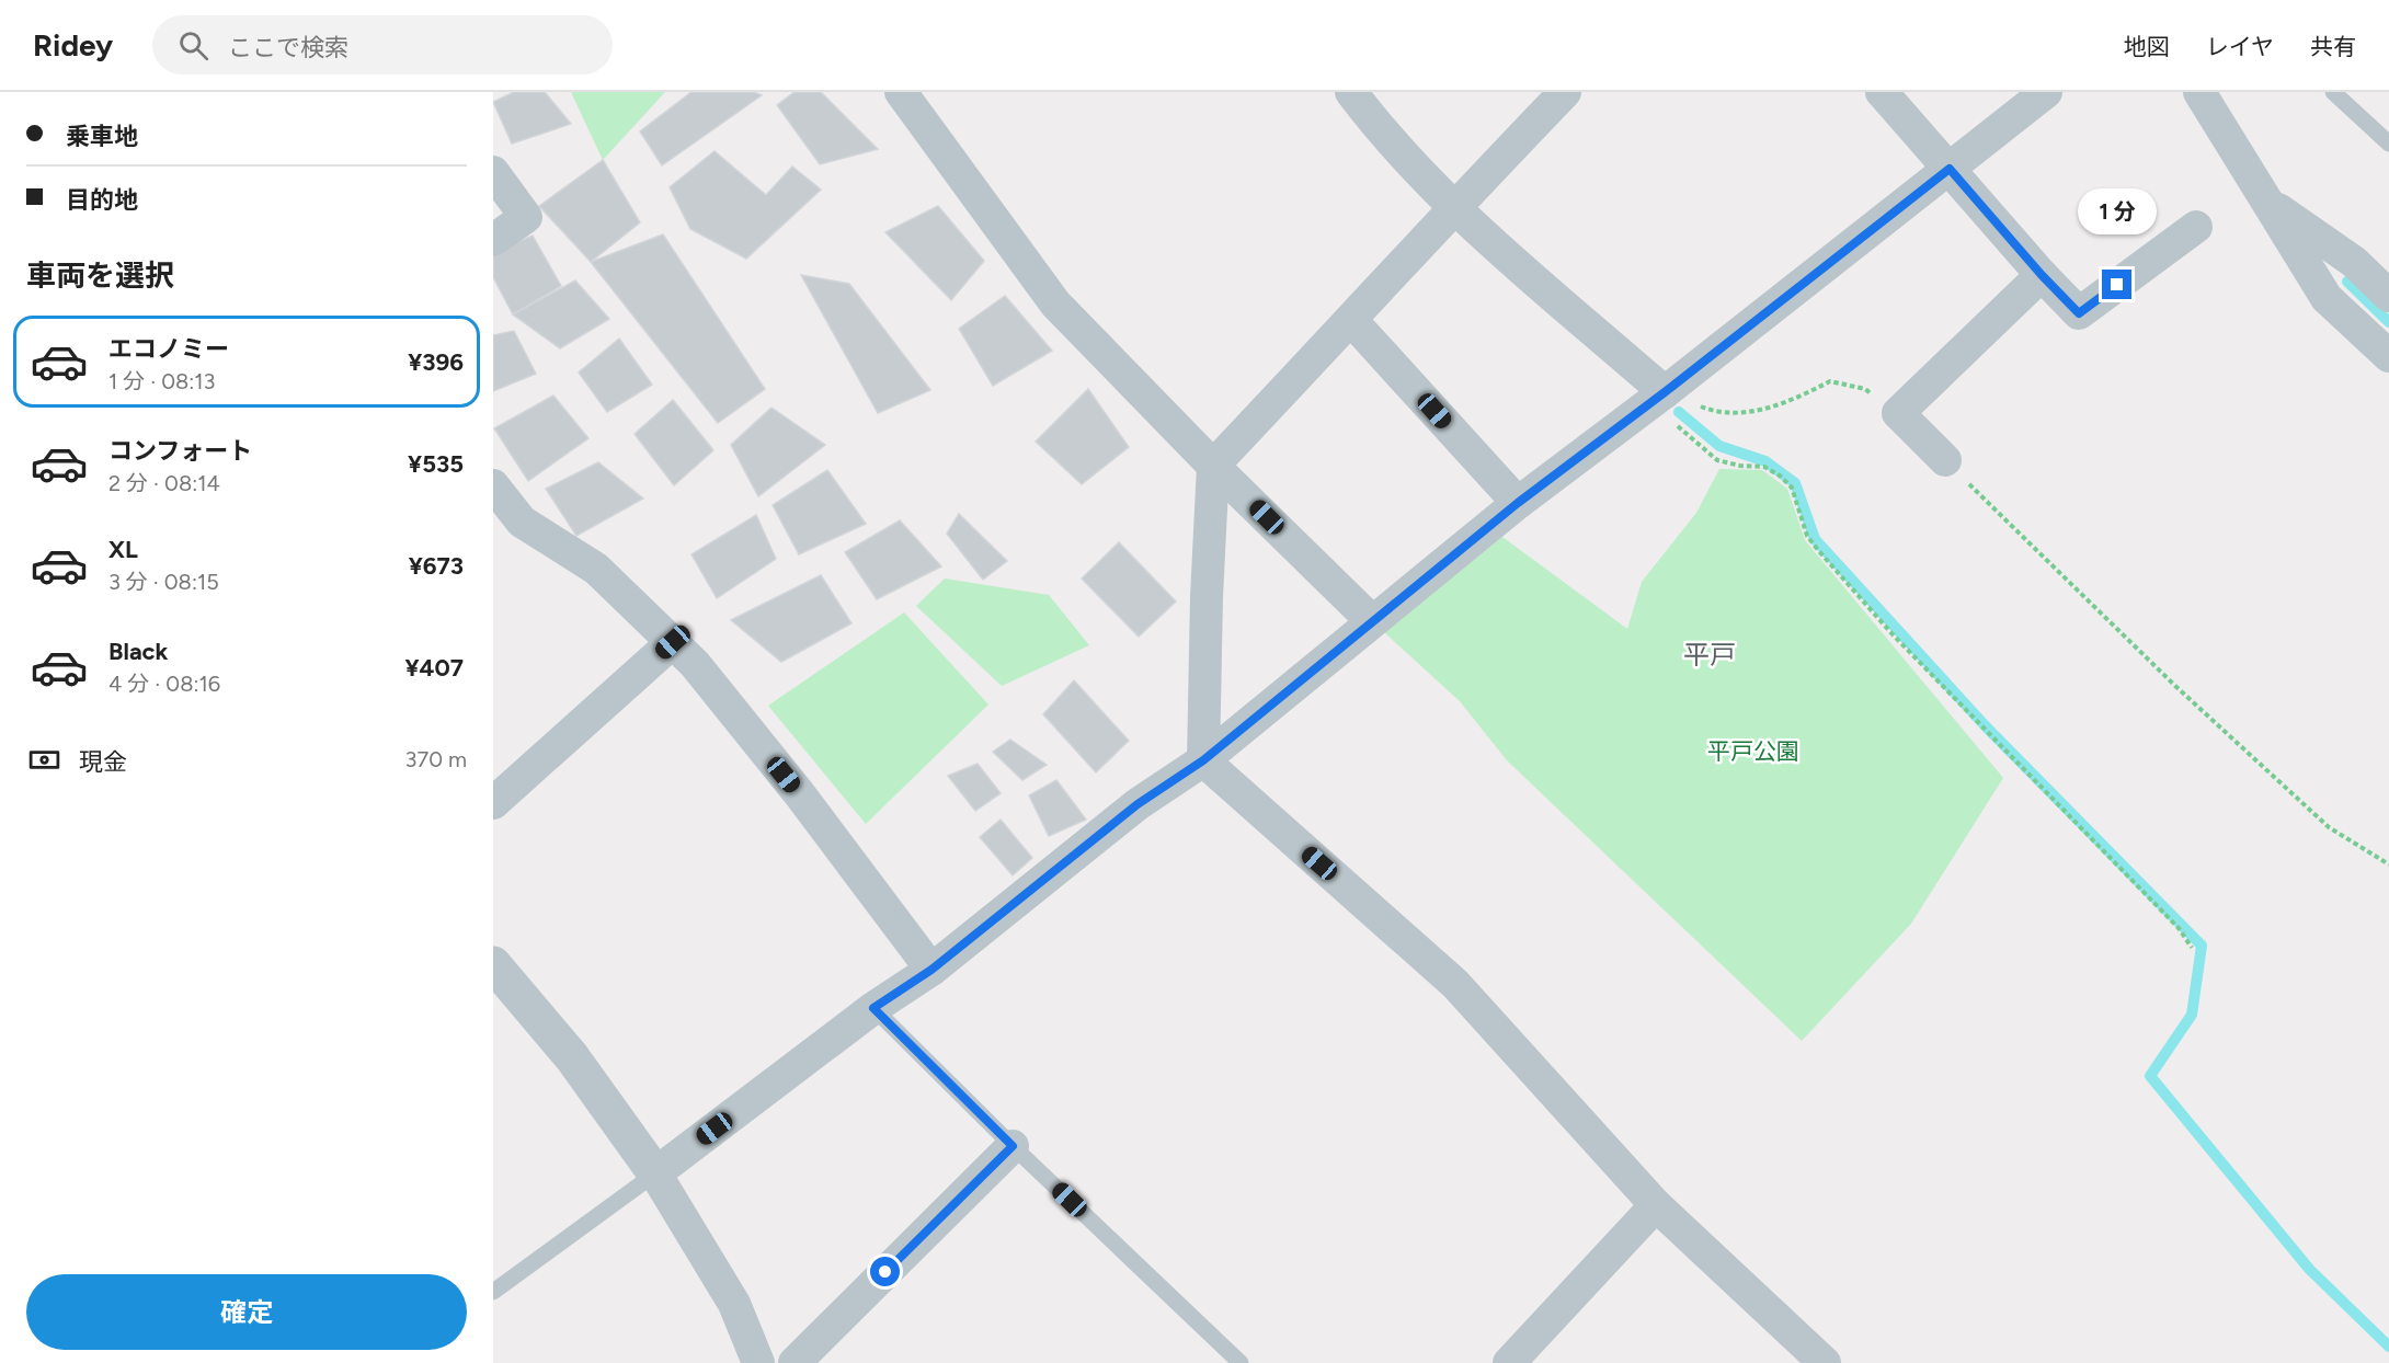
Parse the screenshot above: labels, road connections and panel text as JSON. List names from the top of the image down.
{
  "districts": ["平戸"],
  "parks": ["平戸公園"],
  "page": {
    "header": "Ridey",
    "search": "ここで検索",
    "nav": ["地図", "レイヤ", "共有"],
    "banner": ["乗車地", "目的地"],
    "bubble": "1 分",
    "heading": "車両を選択",
    "list": [
      {
        "name": "エコノミー",
        "note": "1 分 · 08:13",
        "value": "¥396"
      },
      {
        "name": "コンフォート",
        "note": "2 分 · 08:14",
        "value": "¥535"
      },
      {
        "name": "XL",
        "note": "3 分 · 08:15",
        "value": "¥673"
      },
      {
        "name": "Black",
        "note": "4 分 · 08:16",
        "value": "¥407"
      }
    ],
    "pay": ["現金", "370 m"],
    "buttons": "確定"
  }
}
